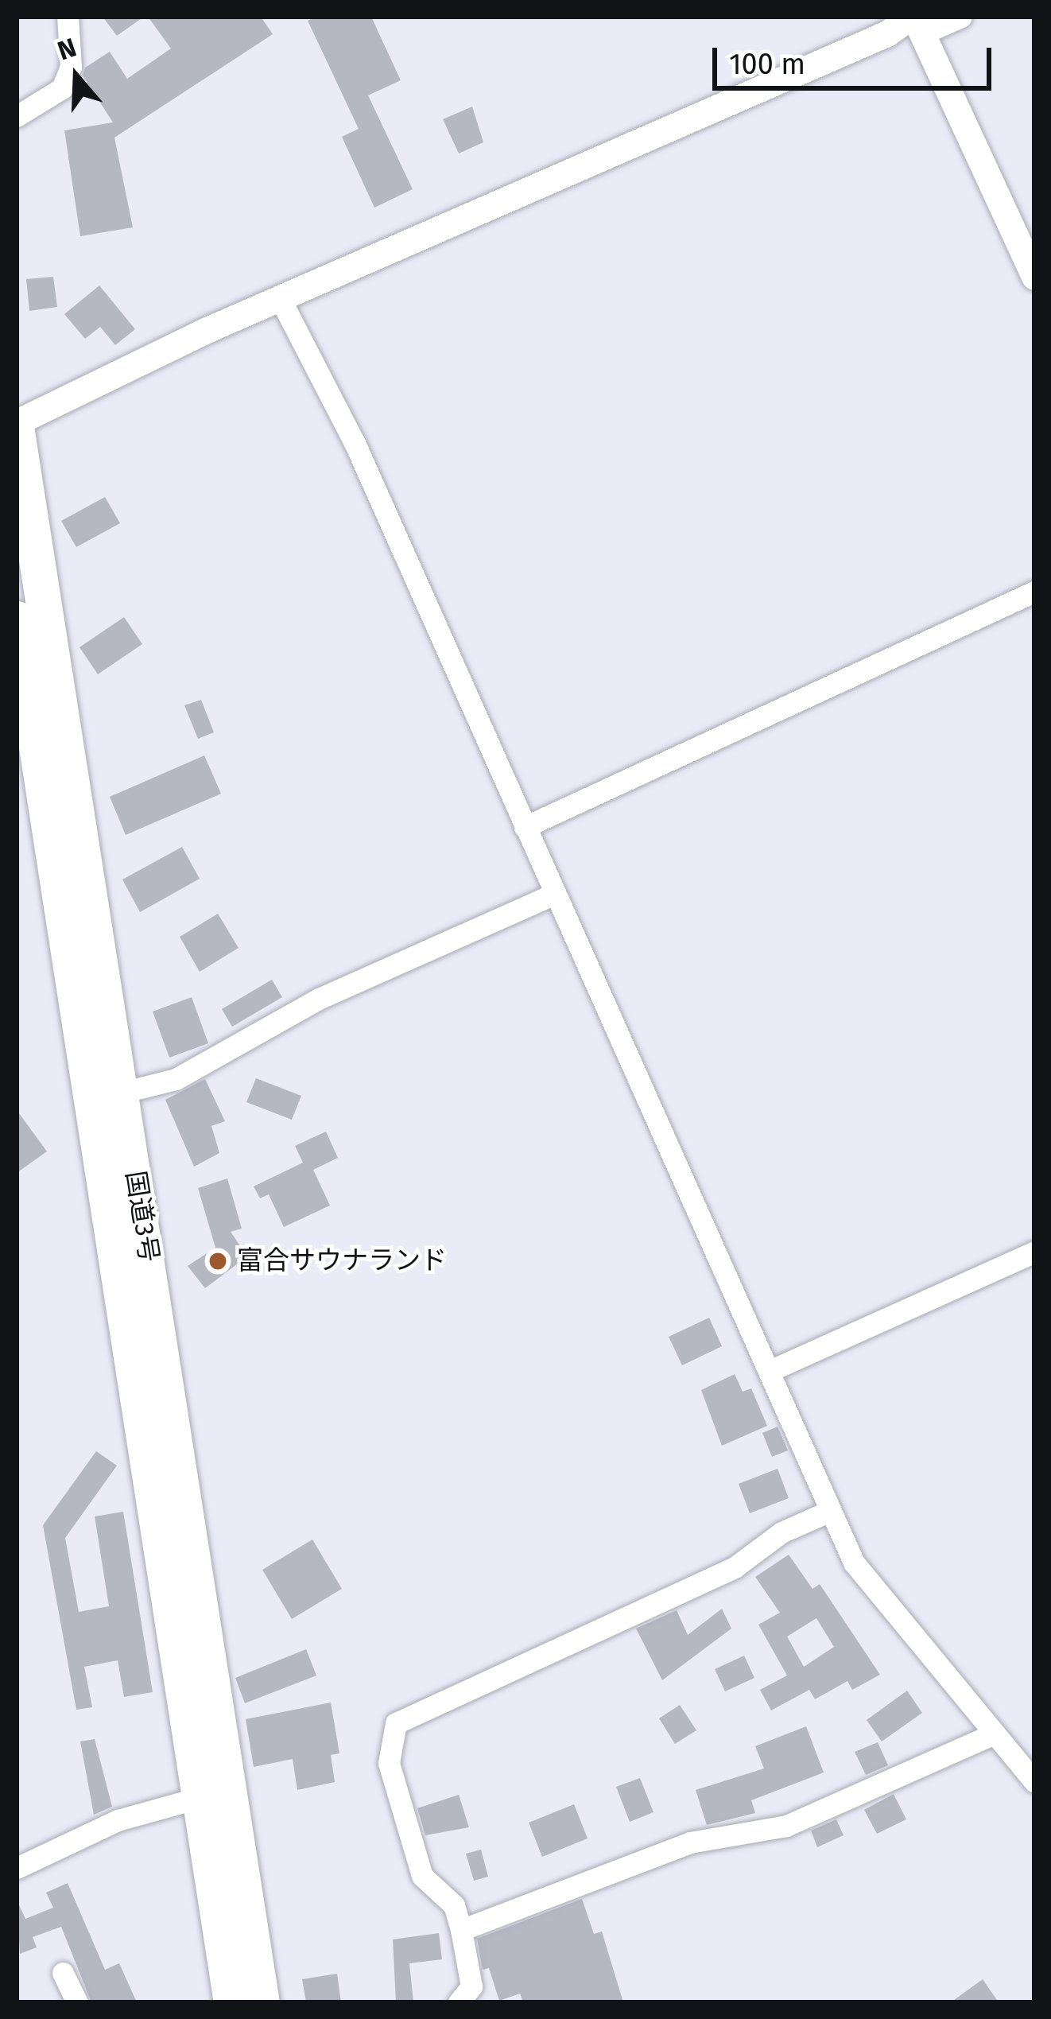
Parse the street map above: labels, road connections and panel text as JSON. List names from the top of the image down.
{
  "streets": {
    "highway": ["国道3号"]
  },
  "places": ["富合サウナランド"],
  "scale_bar": "100 m",
  "north": "top"
}
